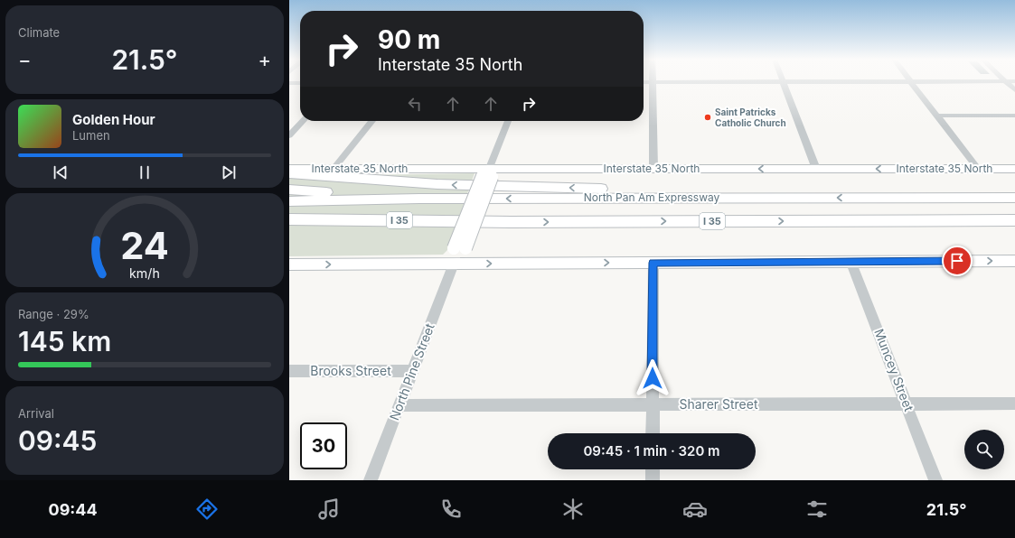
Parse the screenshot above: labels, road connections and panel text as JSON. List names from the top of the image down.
{
  "streets": {
    "highway": ["North Pan Am Expressway", "I 35"],
    "main road": ["Interstate 35 North", "North Pine Street"],
    "street": ["Muncey Street", "Brooks Street", "Sharer Street"]
  },
  "crossings": [
    ["Interstate 35 North", "North Pine Street"],
    ["Muncey Street", "Sharer Street"],
    ["Brooks Street", "North Pine Street"],
    ["North Pine Street", "Sharer Street"]
  ],
  "places": ["Saint Patricks Catholic Church"],
  "page": {
    "tile": [
      "Climate",
      ["Range · 29%", "145 km"],
      ["Arrival", "09:45"]
    ],
    "turn": ["90 m", "Interstate 35 North"],
    "heat": ["−", "21.5°", "+"],
    "song": ["Golden Hour", "Lumen"],
    "limit": "30",
    "trip": "09:45 · 1 min · 320 m",
    "tabs": ["09:44", "21.5°"],
    "gauge": ["24", "km/h"]
  }
}
